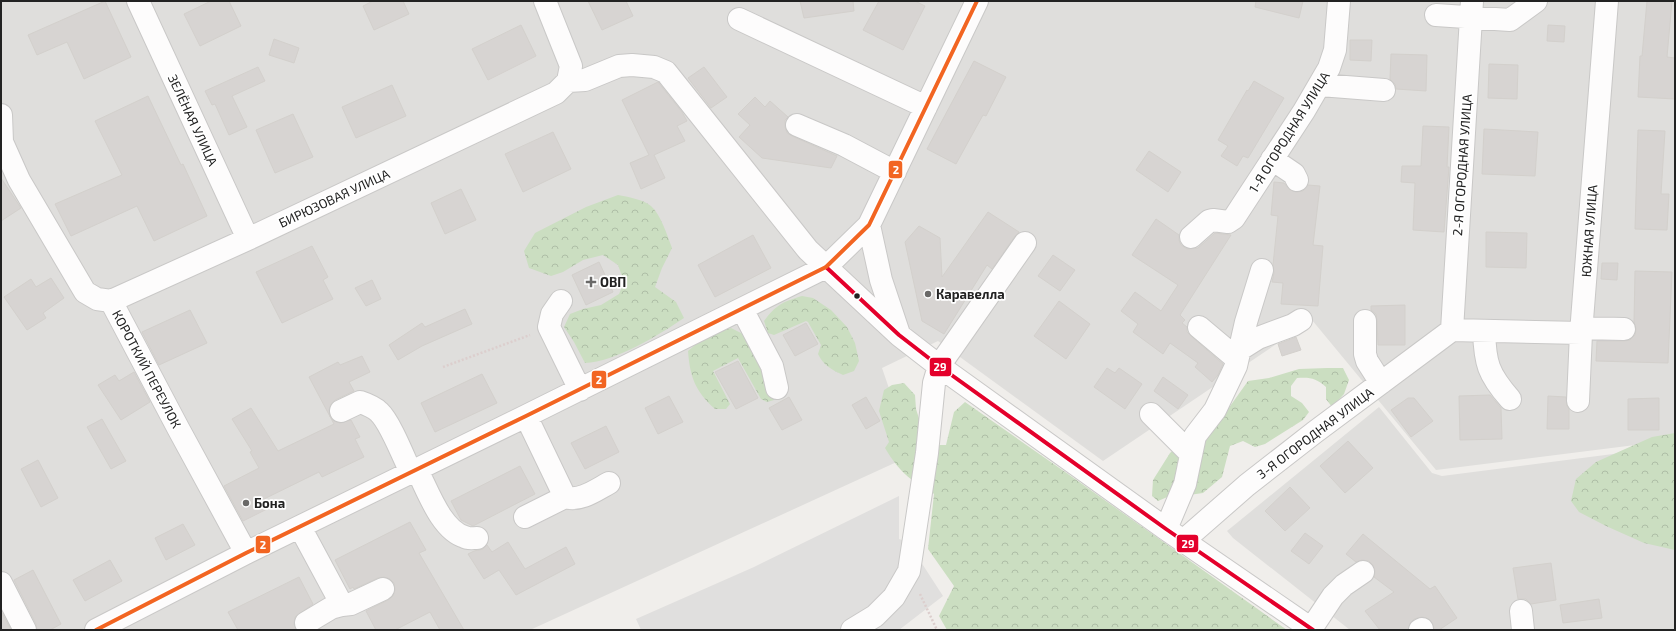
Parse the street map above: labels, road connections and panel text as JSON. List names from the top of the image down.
{
  "streets": {
    "street": [
      "ЗЕЛЁНАЯ УЛИЦА",
      "1-Я ОГОРОДНАЯ УЛИЦА",
      "2-Я ОГОРОДНАЯ УЛИЦА",
      "БИРЮЗОВАЯ УЛИЦА",
      "ЮЖНАЯ УЛИЦА",
      "КОРОТКИЙ ПЕРЕУЛОК",
      "3-Я ОГОРОДНАЯ УЛИЦА"
    ]
  },
  "crossings": [
    ["ЗЕЛЁНАЯ УЛИЦА", "БИРЮЗОВАЯ УЛИЦА"],
    ["2-Я ОГОРОДНАЯ УЛИЦА", "3-Я ОГОРОДНАЯ УЛИЦА"],
    ["БИРЮЗОВАЯ УЛИЦА", "КОРОТКИЙ ПЕРЕУЛОК"],
    ["БИРЮЗОВАЯ УЛИЦА", "3-Я ОГОРОДНАЯ УЛИЦА"]
  ],
  "places": {
    "health": ["ОВП"],
    "other": ["Каравелла", "Бона"]
  },
  "lines": ["transit line 2", "transit line 29"]
}
